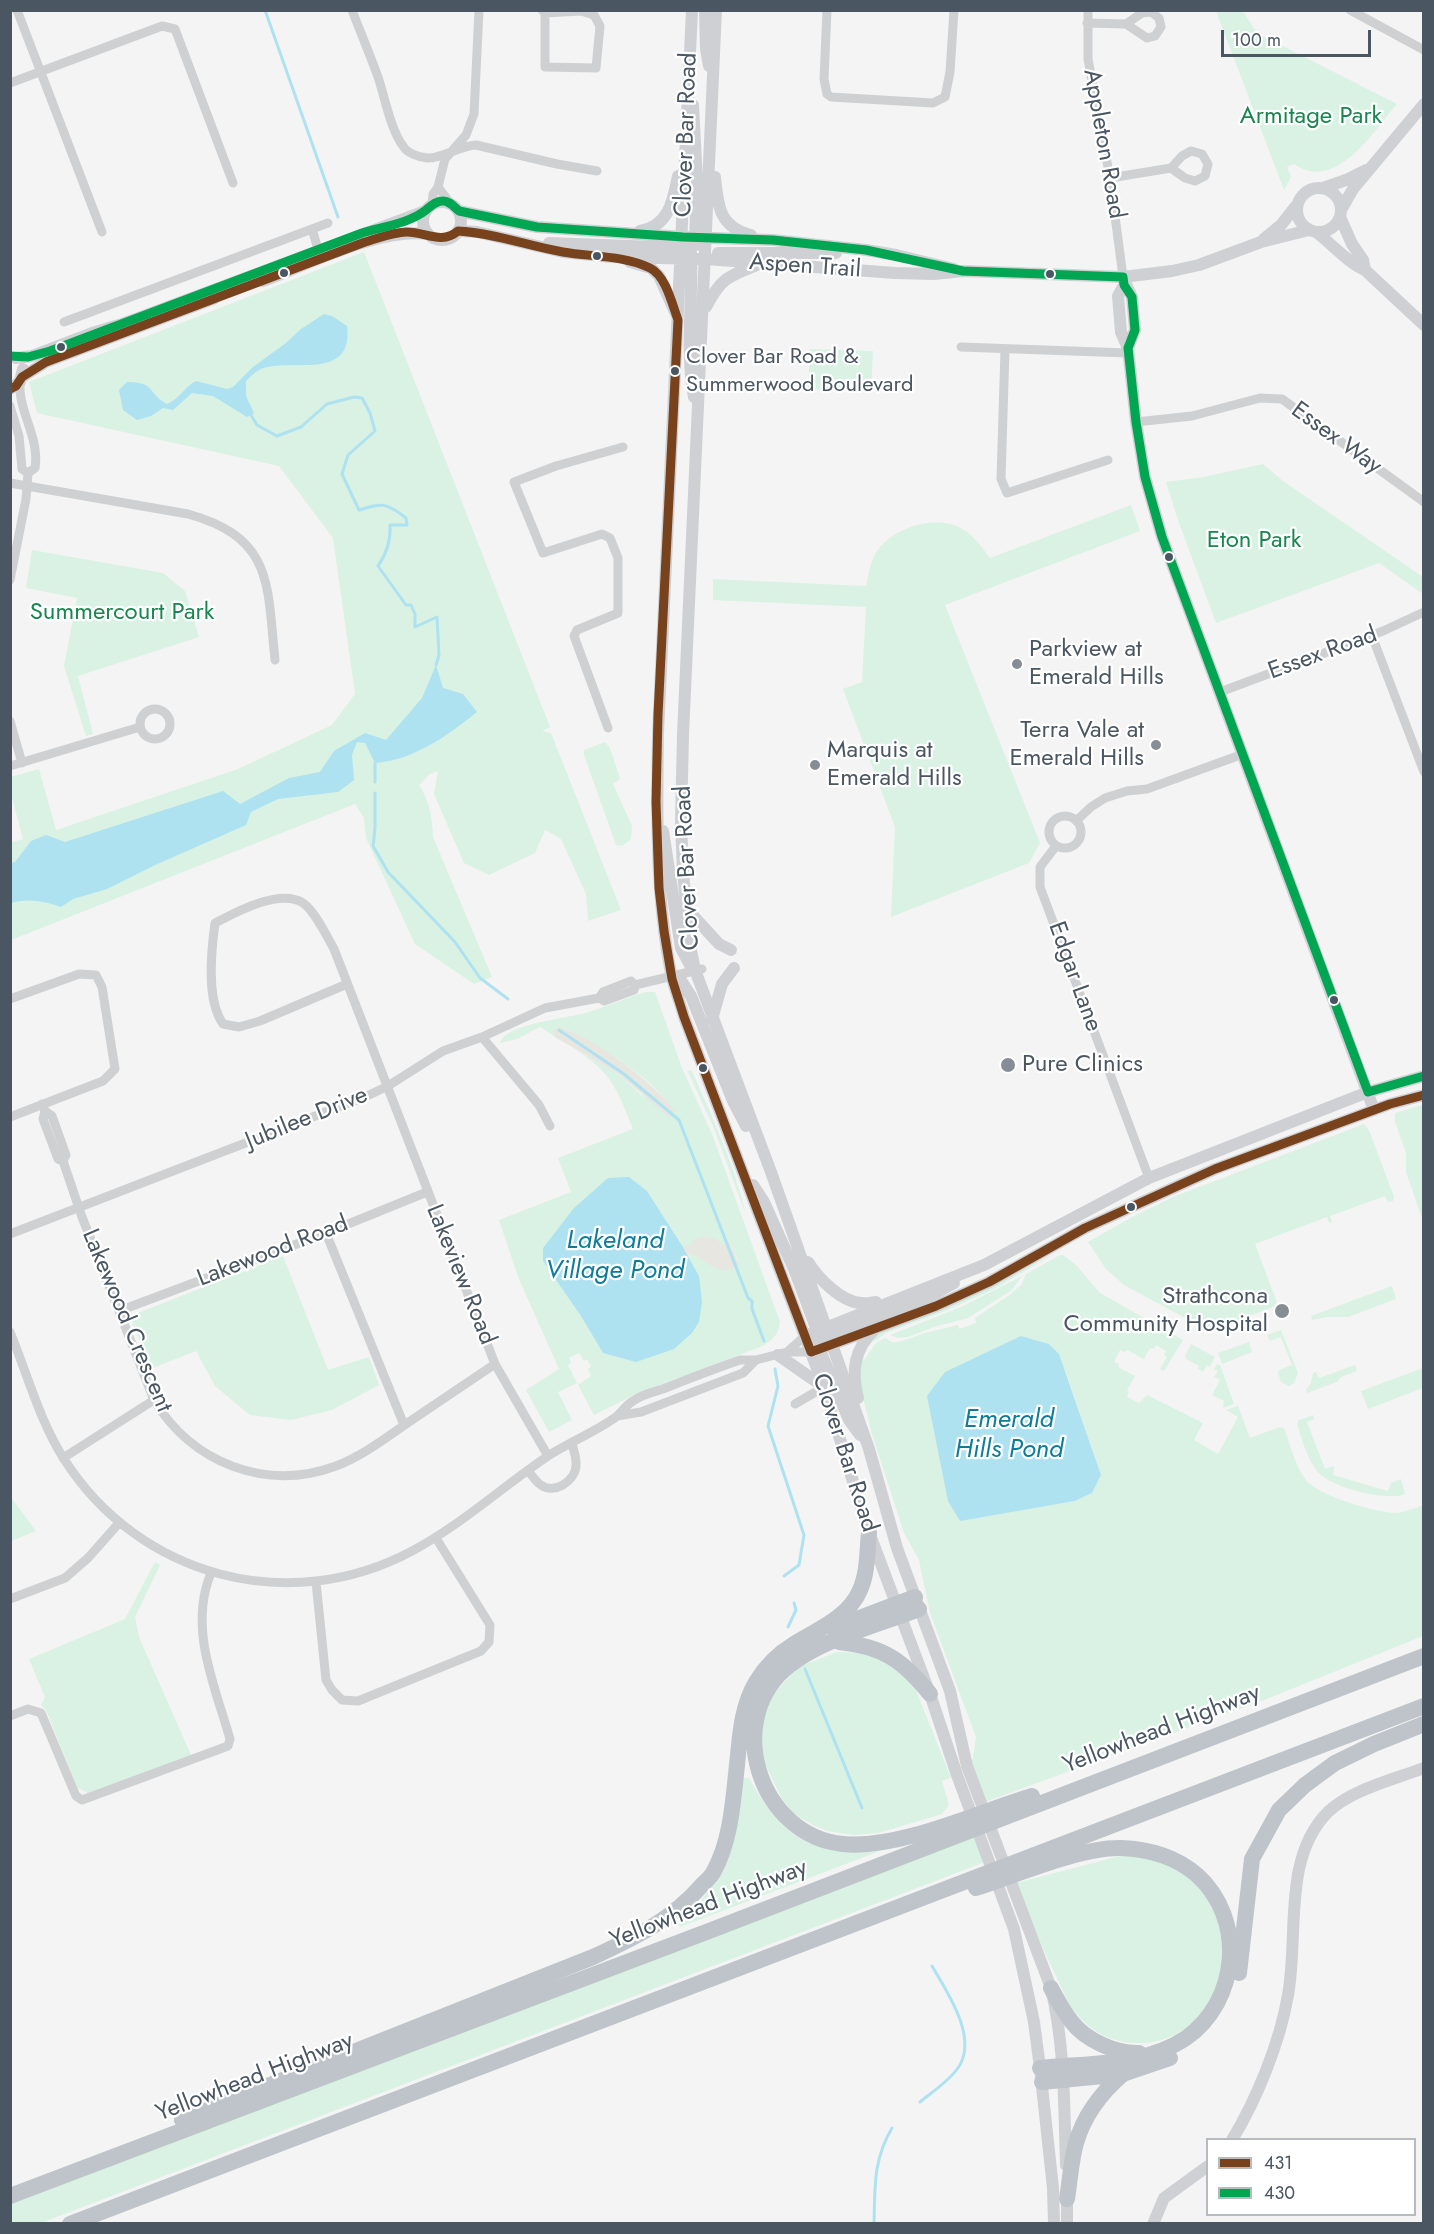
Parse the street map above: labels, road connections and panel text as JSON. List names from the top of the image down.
{
  "streets": {
    "highway": ["Yellowhead Highway"],
    "main road": ["Clover Bar Road", "Aspen Trail"],
    "street": [
      "Appleton Road",
      "Essex Way",
      "Essex Road",
      "Edgar Lane",
      "Jubilee Drive",
      "Lakewood Road",
      "Lakeview Road",
      "Lakewood Crescent"
    ]
  },
  "crossings": [
    ["Clover Bar Road", "Aspen Trail"],
    ["Clover Bar Road", "Jubilee Drive"],
    ["Appleton Road", "Aspen Trail"],
    ["Jubilee Drive", "Lakeview Road"],
    ["Jubilee Drive", "Lakewood Crescent"],
    ["Lakewood Road", "Lakeview Road"],
    ["Lakewood Road", "Lakewood Crescent"],
    ["Lakeview Road", "Lakewood Crescent"]
  ],
  "water": ["Lakeland Village Pond", "Emerald Hills Pond"],
  "parks": ["Armitage Park", "Eton Park", "Summercourt Park"],
  "places": [
    "Clover Bar Road & Summerwood Boulevard",
    "Parkview at Emerald Hills",
    "Terra Vale at Emerald Hills",
    "Marquis at Emerald Hills",
    "Pure Clinics",
    "Strathcona Community Hospital"
  ],
  "lines": ["transit line 430", "transit line 431"],
  "legend": ["431", "430"],
  "scale_bar": "100 m"
}
